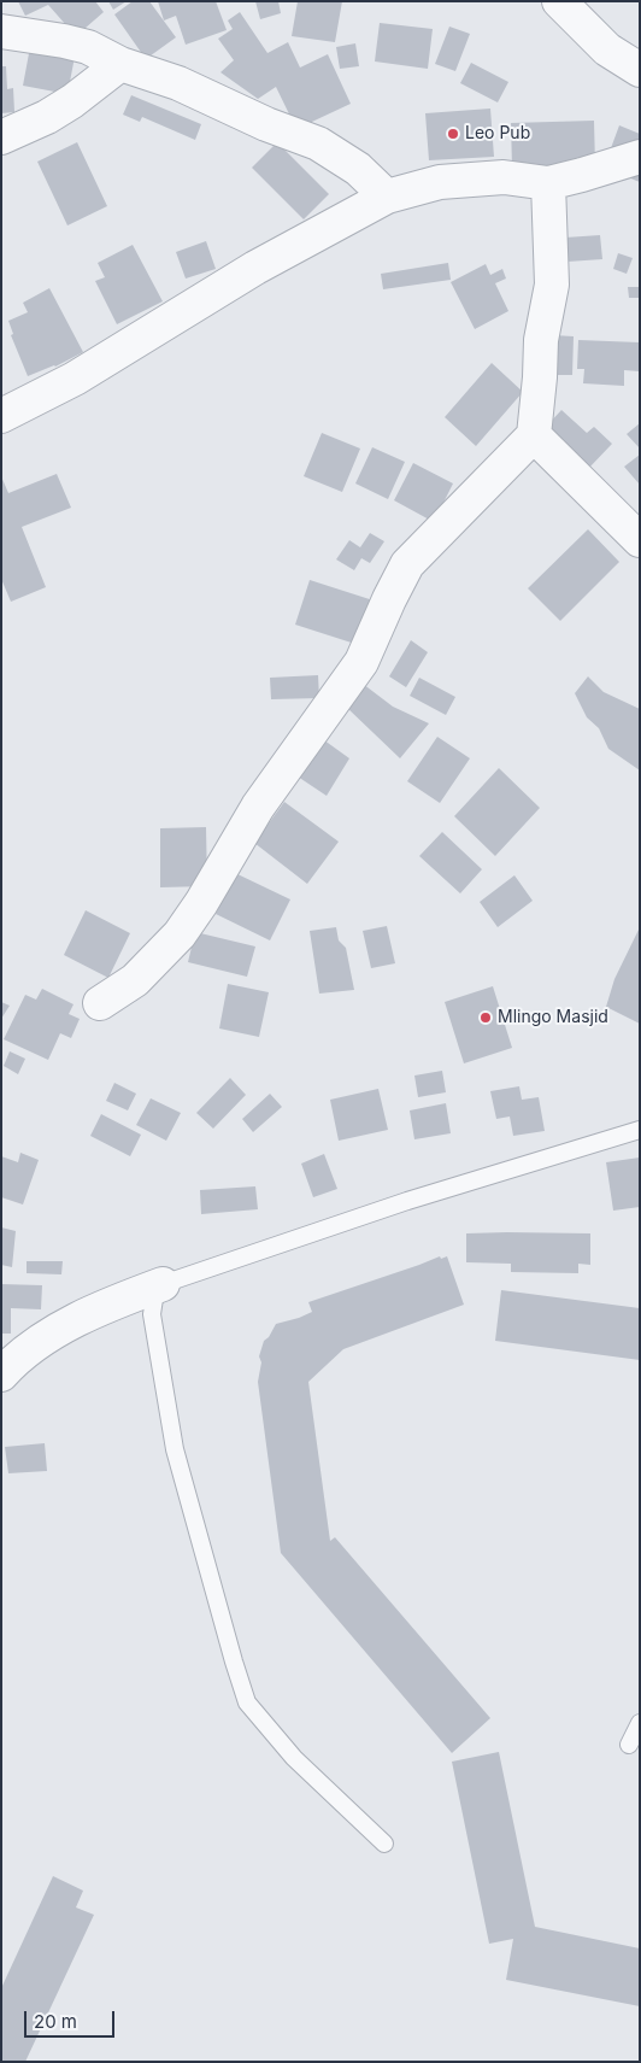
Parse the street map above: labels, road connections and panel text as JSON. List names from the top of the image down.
{
  "places": ["Leo Pub", "Mlingo Masjid"],
  "scale_bar": "20 m"
}
